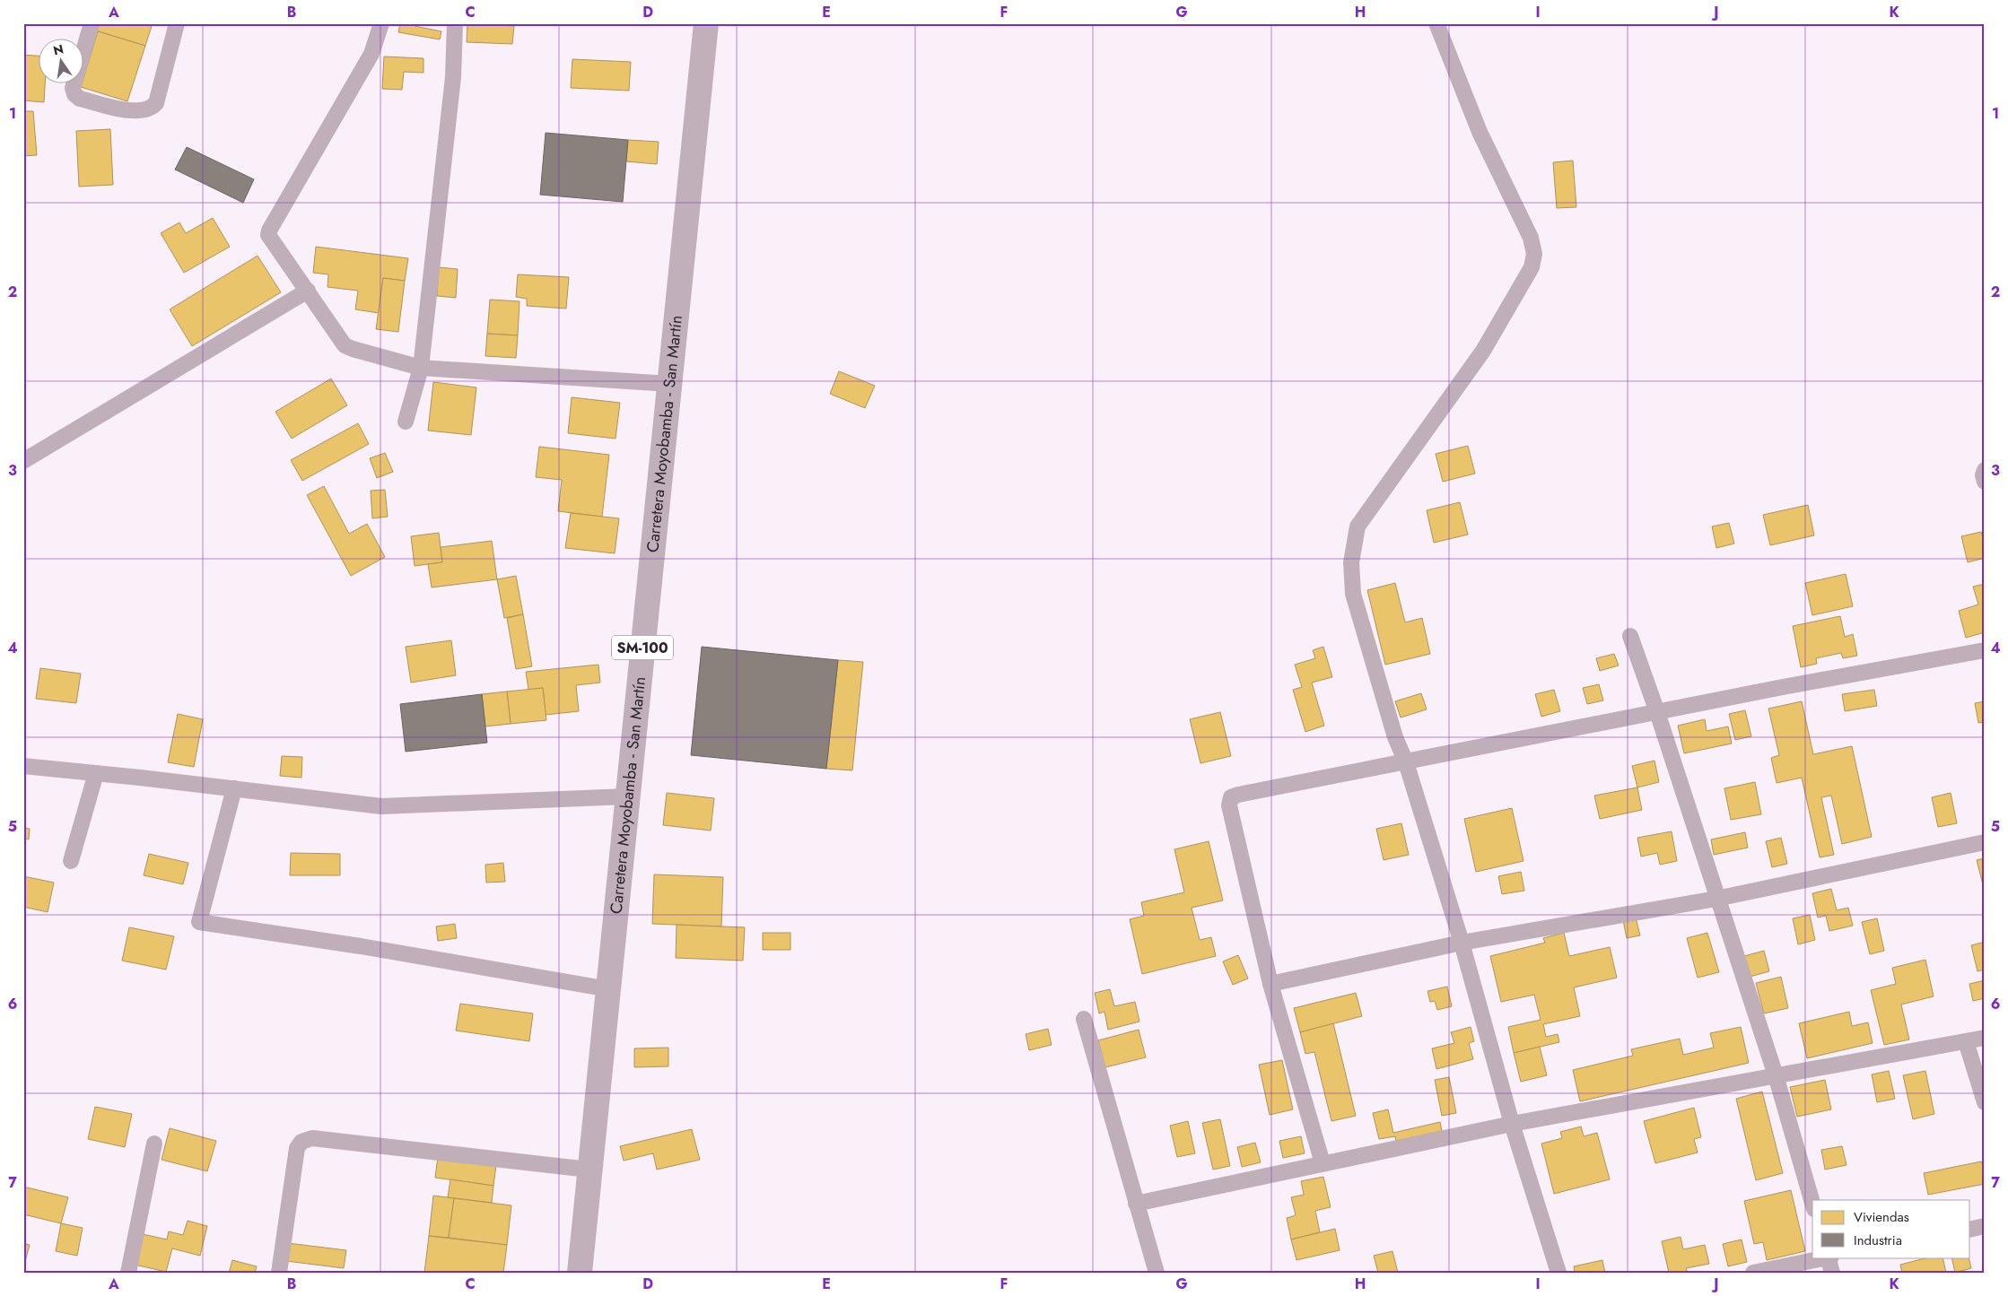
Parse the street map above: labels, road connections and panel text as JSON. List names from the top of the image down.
{
  "streets": {
    "main road": ["Carretera Moyobamba - San Martín", "SM-100"]
  },
  "legend": ["Viviendas", "Industria"],
  "north": "top",
  "grid": {
    "columns": [
      "A",
      "B",
      "C",
      "D",
      "E",
      "F",
      "G",
      "H",
      "I",
      "J",
      "K"
    ],
    "rows": [
      "1",
      "2",
      "3",
      "4",
      "5",
      "6",
      "7"
    ]
  }
}
